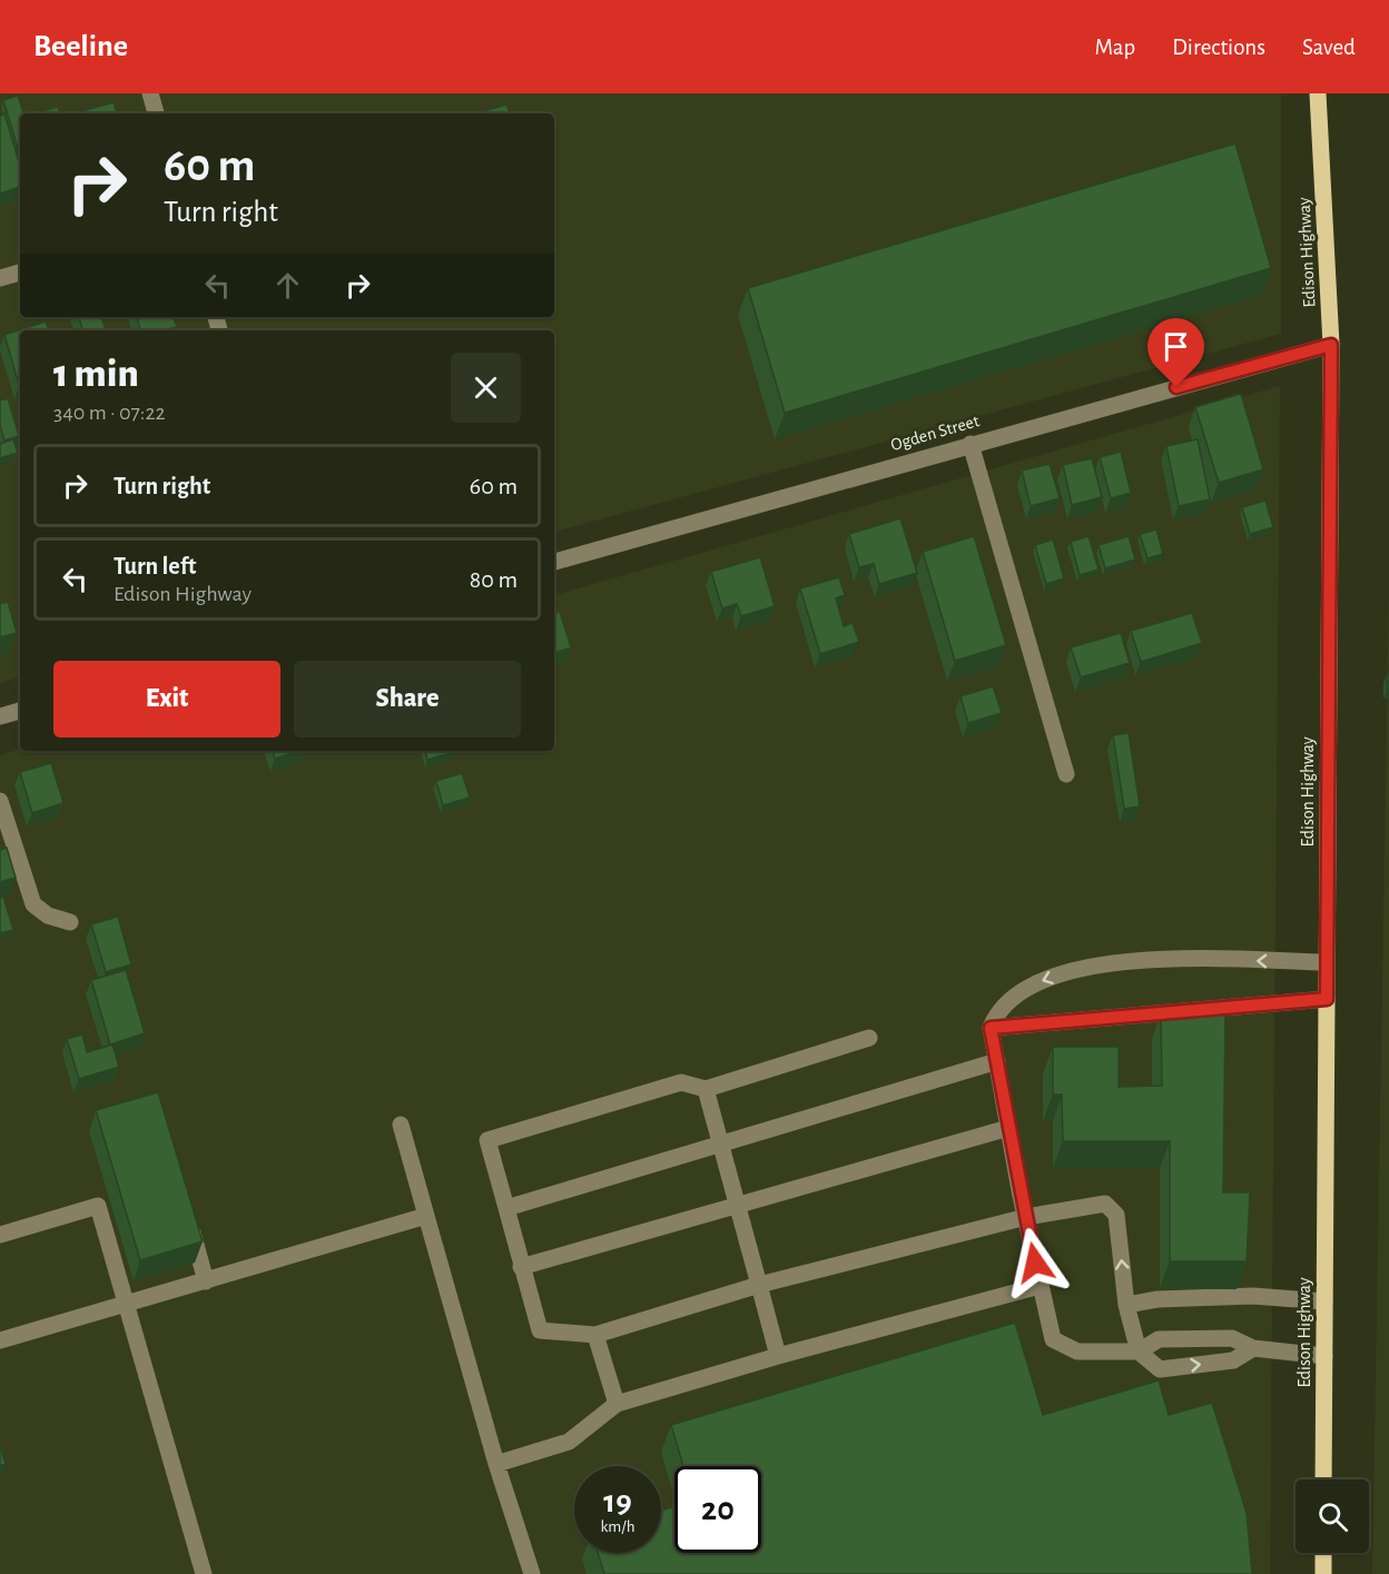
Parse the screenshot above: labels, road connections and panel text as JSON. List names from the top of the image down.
{
  "streets": {
    "main road": ["Edison Highway"],
    "street": ["Ogden Street"]
  },
  "crossings": [
    ["Edison Highway", "Ogden Street"]
  ],
  "page": {
    "header": "Beeline",
    "nav": ["Map", "Directions", "Saved"],
    "turn": ["60 m", "Turn right"],
    "heading": ["1 min", "340 m · 07:22"],
    "list": [
      {
        "name": "Turn right",
        "value": "60 m"
      },
      {
        "name": "Turn left",
        "note": "Edison Highway",
        "value": "80 m"
      }
    ],
    "buttons": ["Exit", "Share"],
    "speed": "19 km/h",
    "limit": "20"
  }
}
